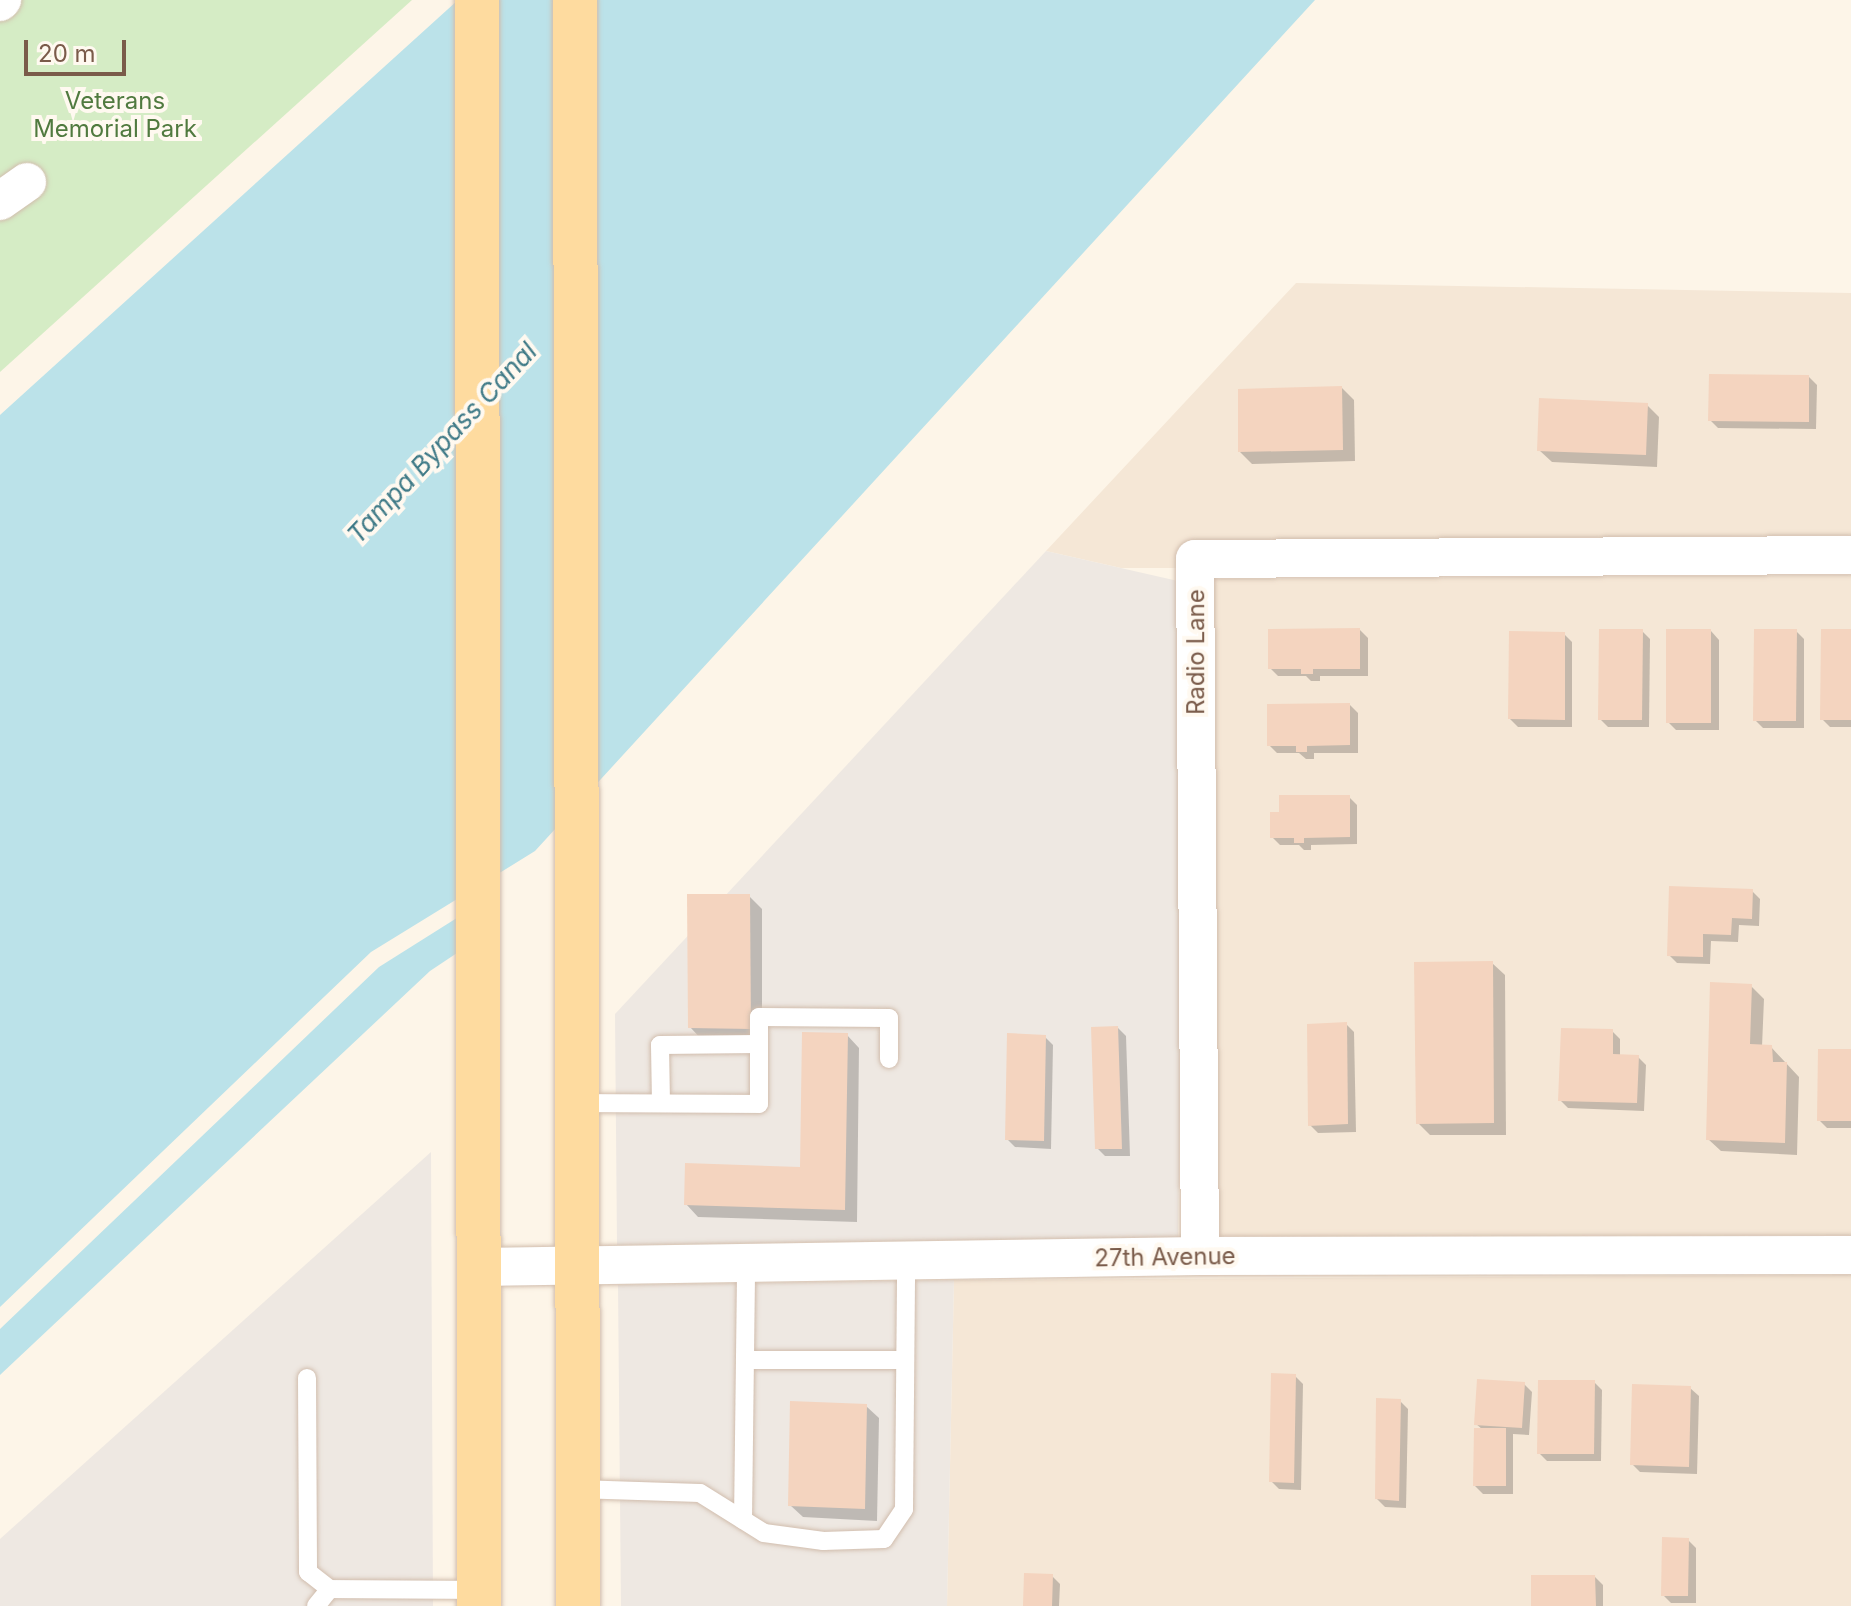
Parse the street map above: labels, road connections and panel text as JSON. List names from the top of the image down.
{
  "streets": {
    "street": ["Radio Lane", "27th Avenue"]
  },
  "crossings": [
    ["Radio Lane", "27th Avenue"]
  ],
  "water": ["Tampa Bypass Canal"],
  "parks": ["Veterans Memorial Park"],
  "scale_bar": "20 m"
}
